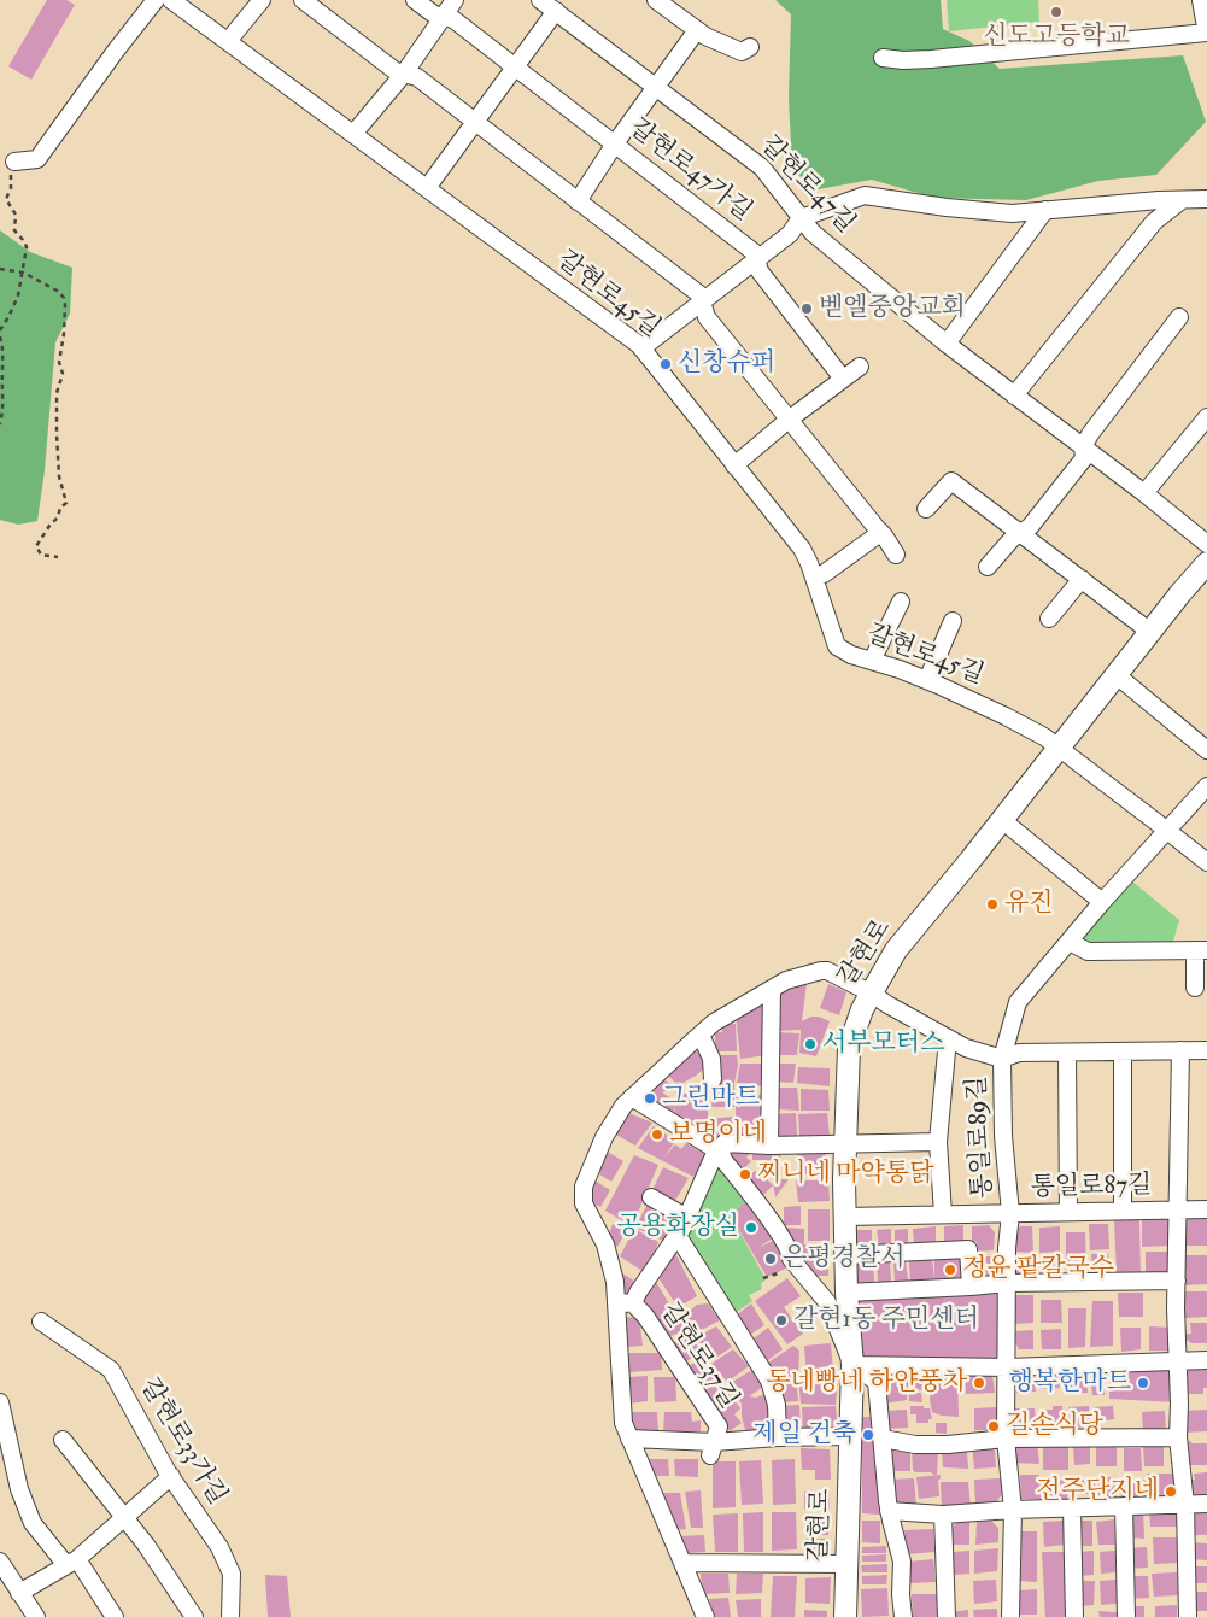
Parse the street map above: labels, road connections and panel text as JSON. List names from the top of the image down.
{
  "streets": {
    "main road": ["갈현로"],
    "street": [
      "갈현로47가길",
      "갈현로47길",
      "갈현로45길",
      "통일로89길",
      "통일로87길",
      "갈현로37길",
      "갈현로33가길"
    ]
  },
  "crossings": [
    ["갈현로45길", "갈현로"],
    ["갈현로", "통일로89길"],
    ["통일로89길", "통일로87길"],
    ["통일로89길", "갈현로37길"]
  ],
  "places": [
    "신도고등학교",
    "벧엘중앙교회",
    "신창슈퍼",
    "유진",
    "서부모터스",
    "그린마트",
    "보명이네",
    "찌니네 마약통닭",
    "공용화장실",
    "은평경찰서",
    "정윤 팥칼국수",
    "갈현1동 주민센터",
    "동네빵네 하얀풍차",
    "행복한마트",
    "길손식당",
    "제일 건축",
    "전주단지네"
  ]
}
